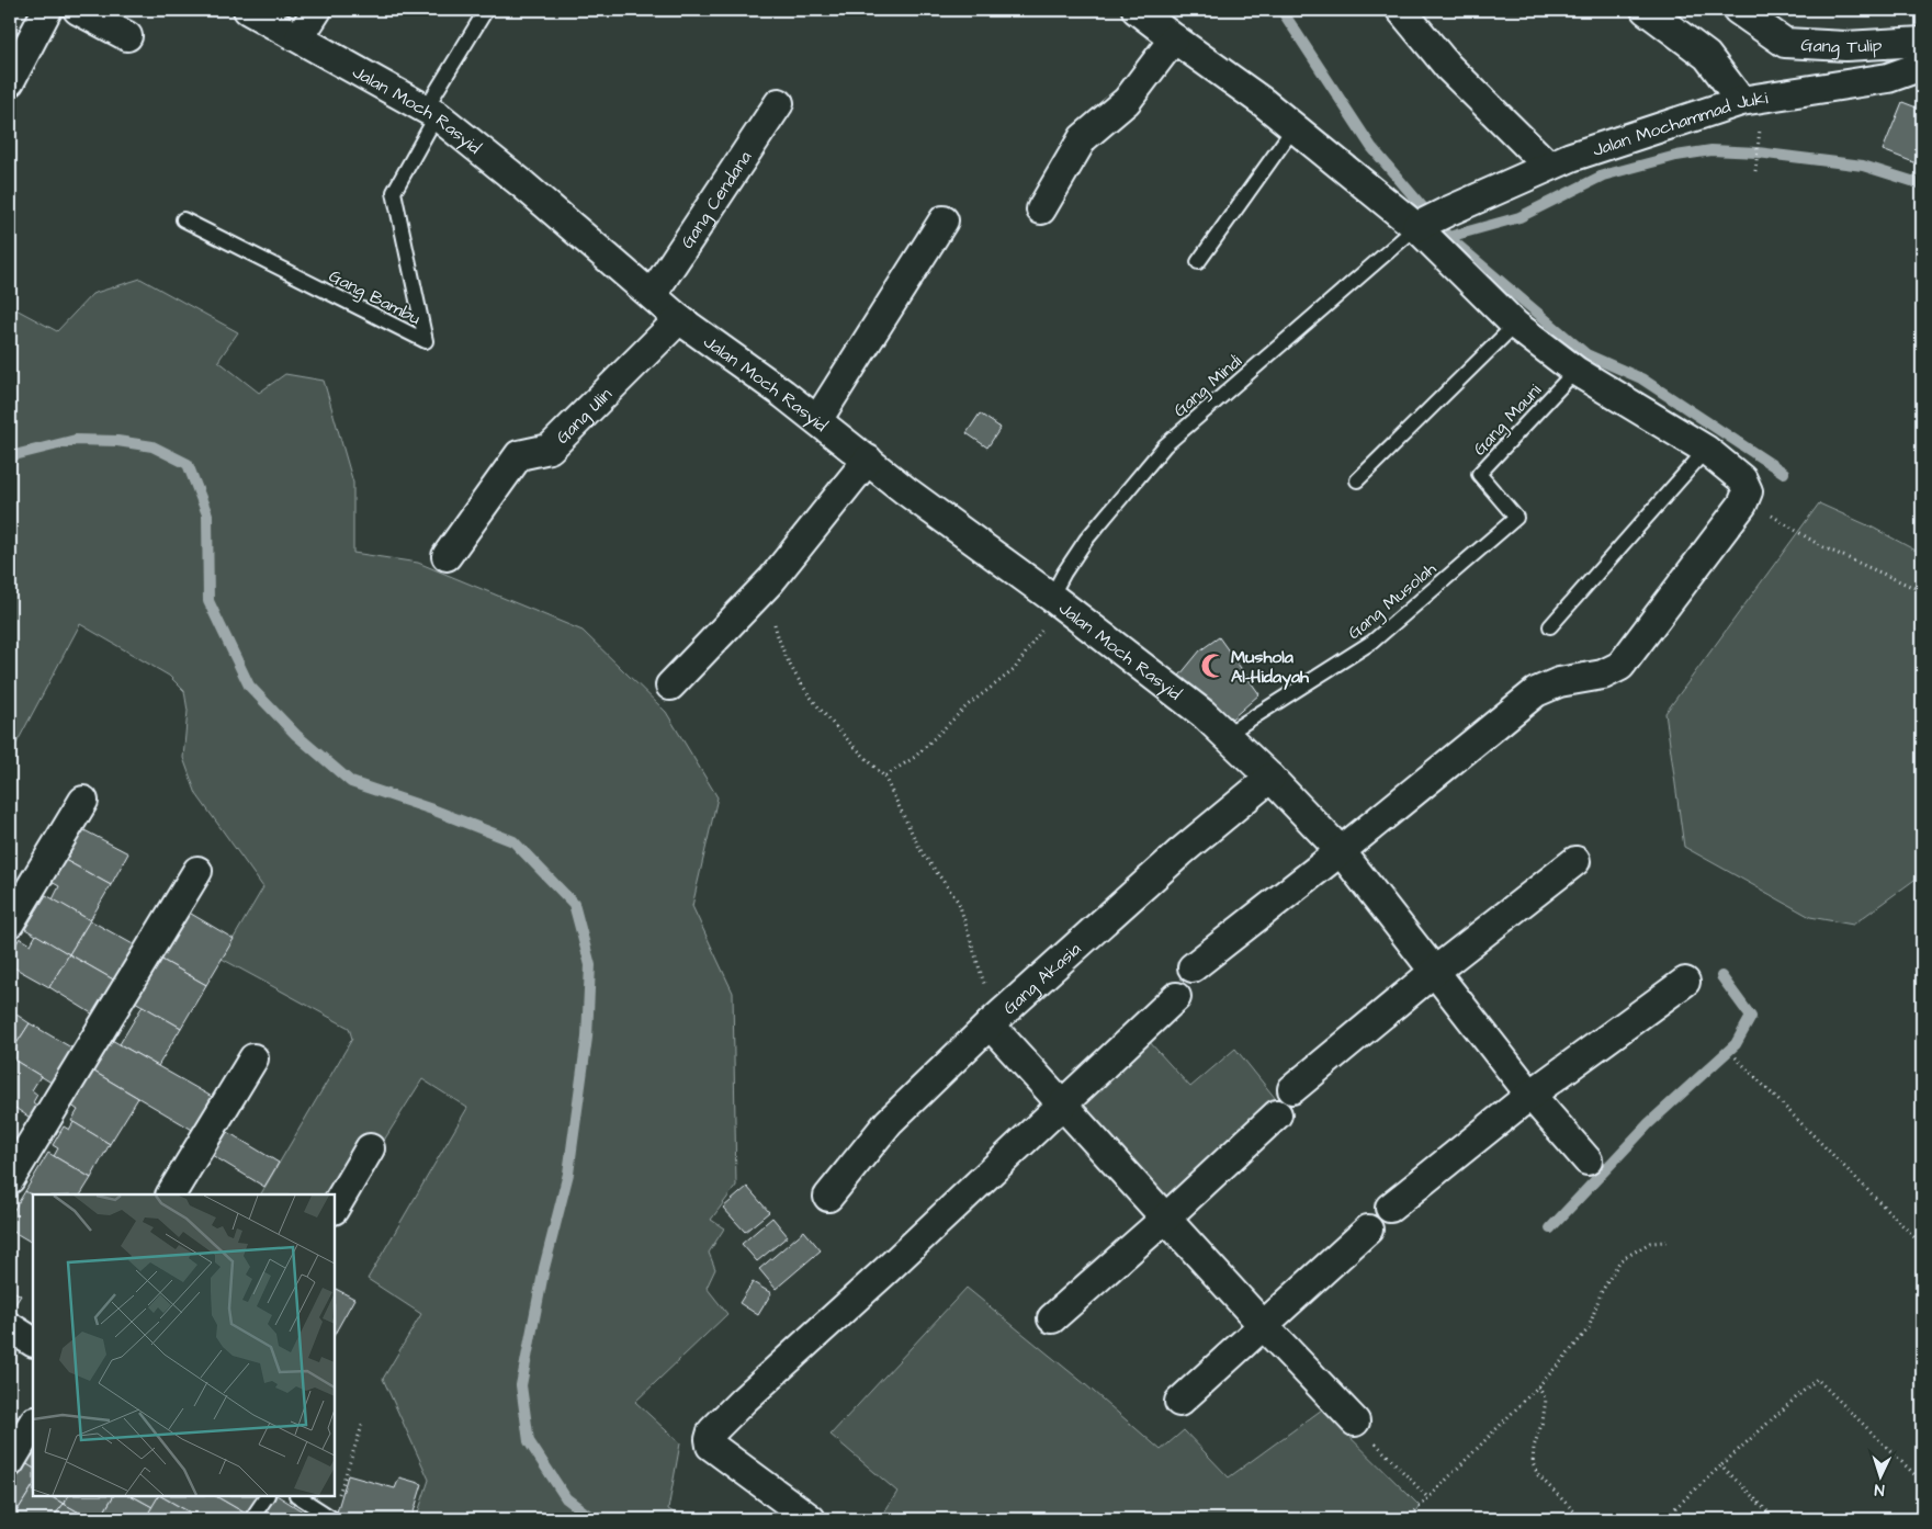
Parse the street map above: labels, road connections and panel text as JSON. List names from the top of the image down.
{
  "streets": {
    "street": [
      "Gang Tulip",
      "Jalan Moch Rasyid",
      "Jalan Mochammad Juki",
      "Gang Cendana",
      "Gang Ulin",
      "Gang Akasia"
    ],
    "lane": [
      "Gang Bambu",
      "Gang Mindi",
      "Gang Mauni",
      "Gang Musolah"
    ]
  },
  "crossings": [
    ["Jalan Moch Rasyid", "Gang Cendana"],
    ["Jalan Moch Rasyid", "Gang Bambu"],
    ["Jalan Moch Rasyid", "Gang Mindi"],
    ["Jalan Moch Rasyid", "Gang Ulin"],
    ["Jalan Moch Rasyid", "Gang Musolah"],
    ["Jalan Moch Rasyid", "Gang Akasia"],
    ["Jalan Mochammad Juki", "Gang Mindi"],
    ["Gang Mauni", "Gang Musolah"]
  ],
  "places": {
    "mosque": ["Mushola Al-Hidayah"]
  },
  "north": "bottom"
}
